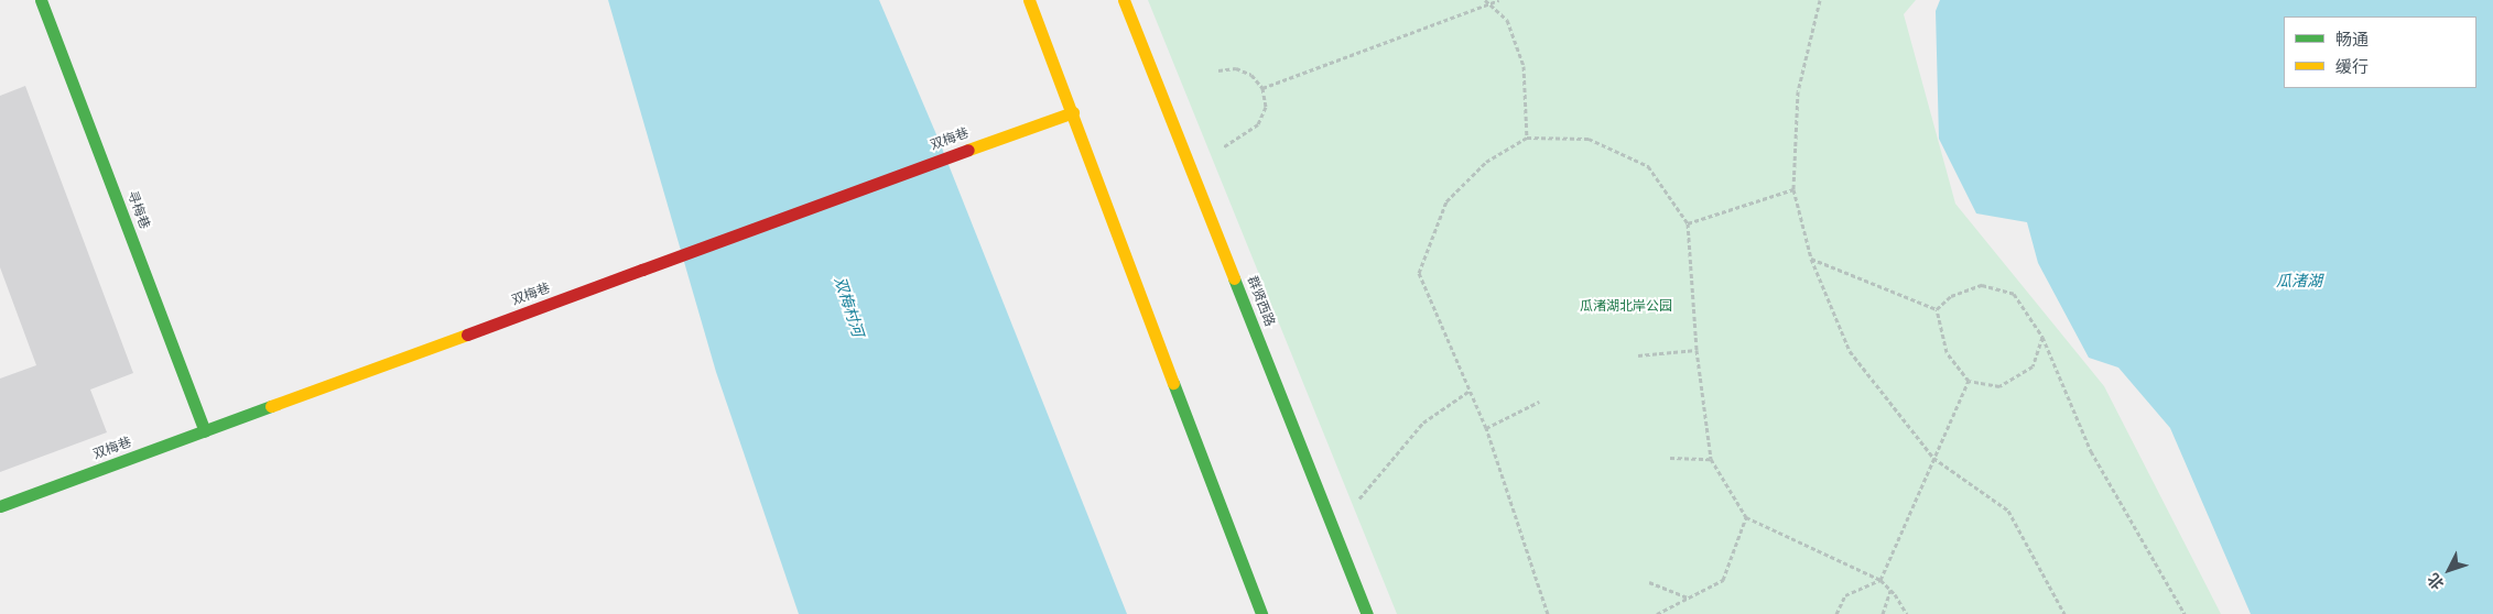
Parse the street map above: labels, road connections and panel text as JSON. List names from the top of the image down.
{
  "streets": {
    "street": ["双梅巷", "寻梅巷", "群贤西路"]
  },
  "crossings": [
    ["双梅巷", "寻梅巷"]
  ],
  "water": ["瓜渚湖", "双梅村河"],
  "parks": ["瓜渚湖北岸公园"],
  "legend": ["畅通", "缓行"],
  "north": "bottom left"
}
